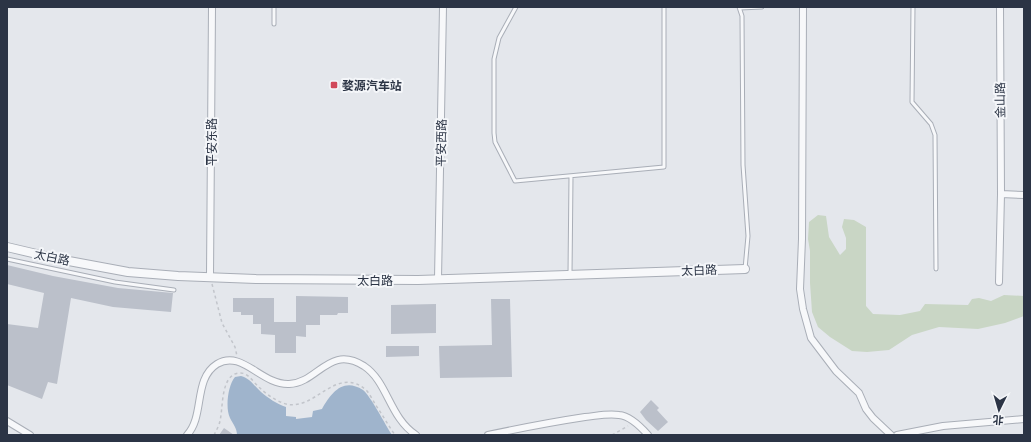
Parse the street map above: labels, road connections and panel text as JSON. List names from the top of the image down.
{
  "streets": {
    "street": [
      "金山路",
      "平安东路",
      "平安西路",
      "太白路"
    ]
  },
  "crossings": [
    ["平安东路", "太白路"],
    ["平安西路", "太白路"]
  ],
  "places": {
    "transit": ["婺源汽车站"]
  },
  "north": "bottom"
}
